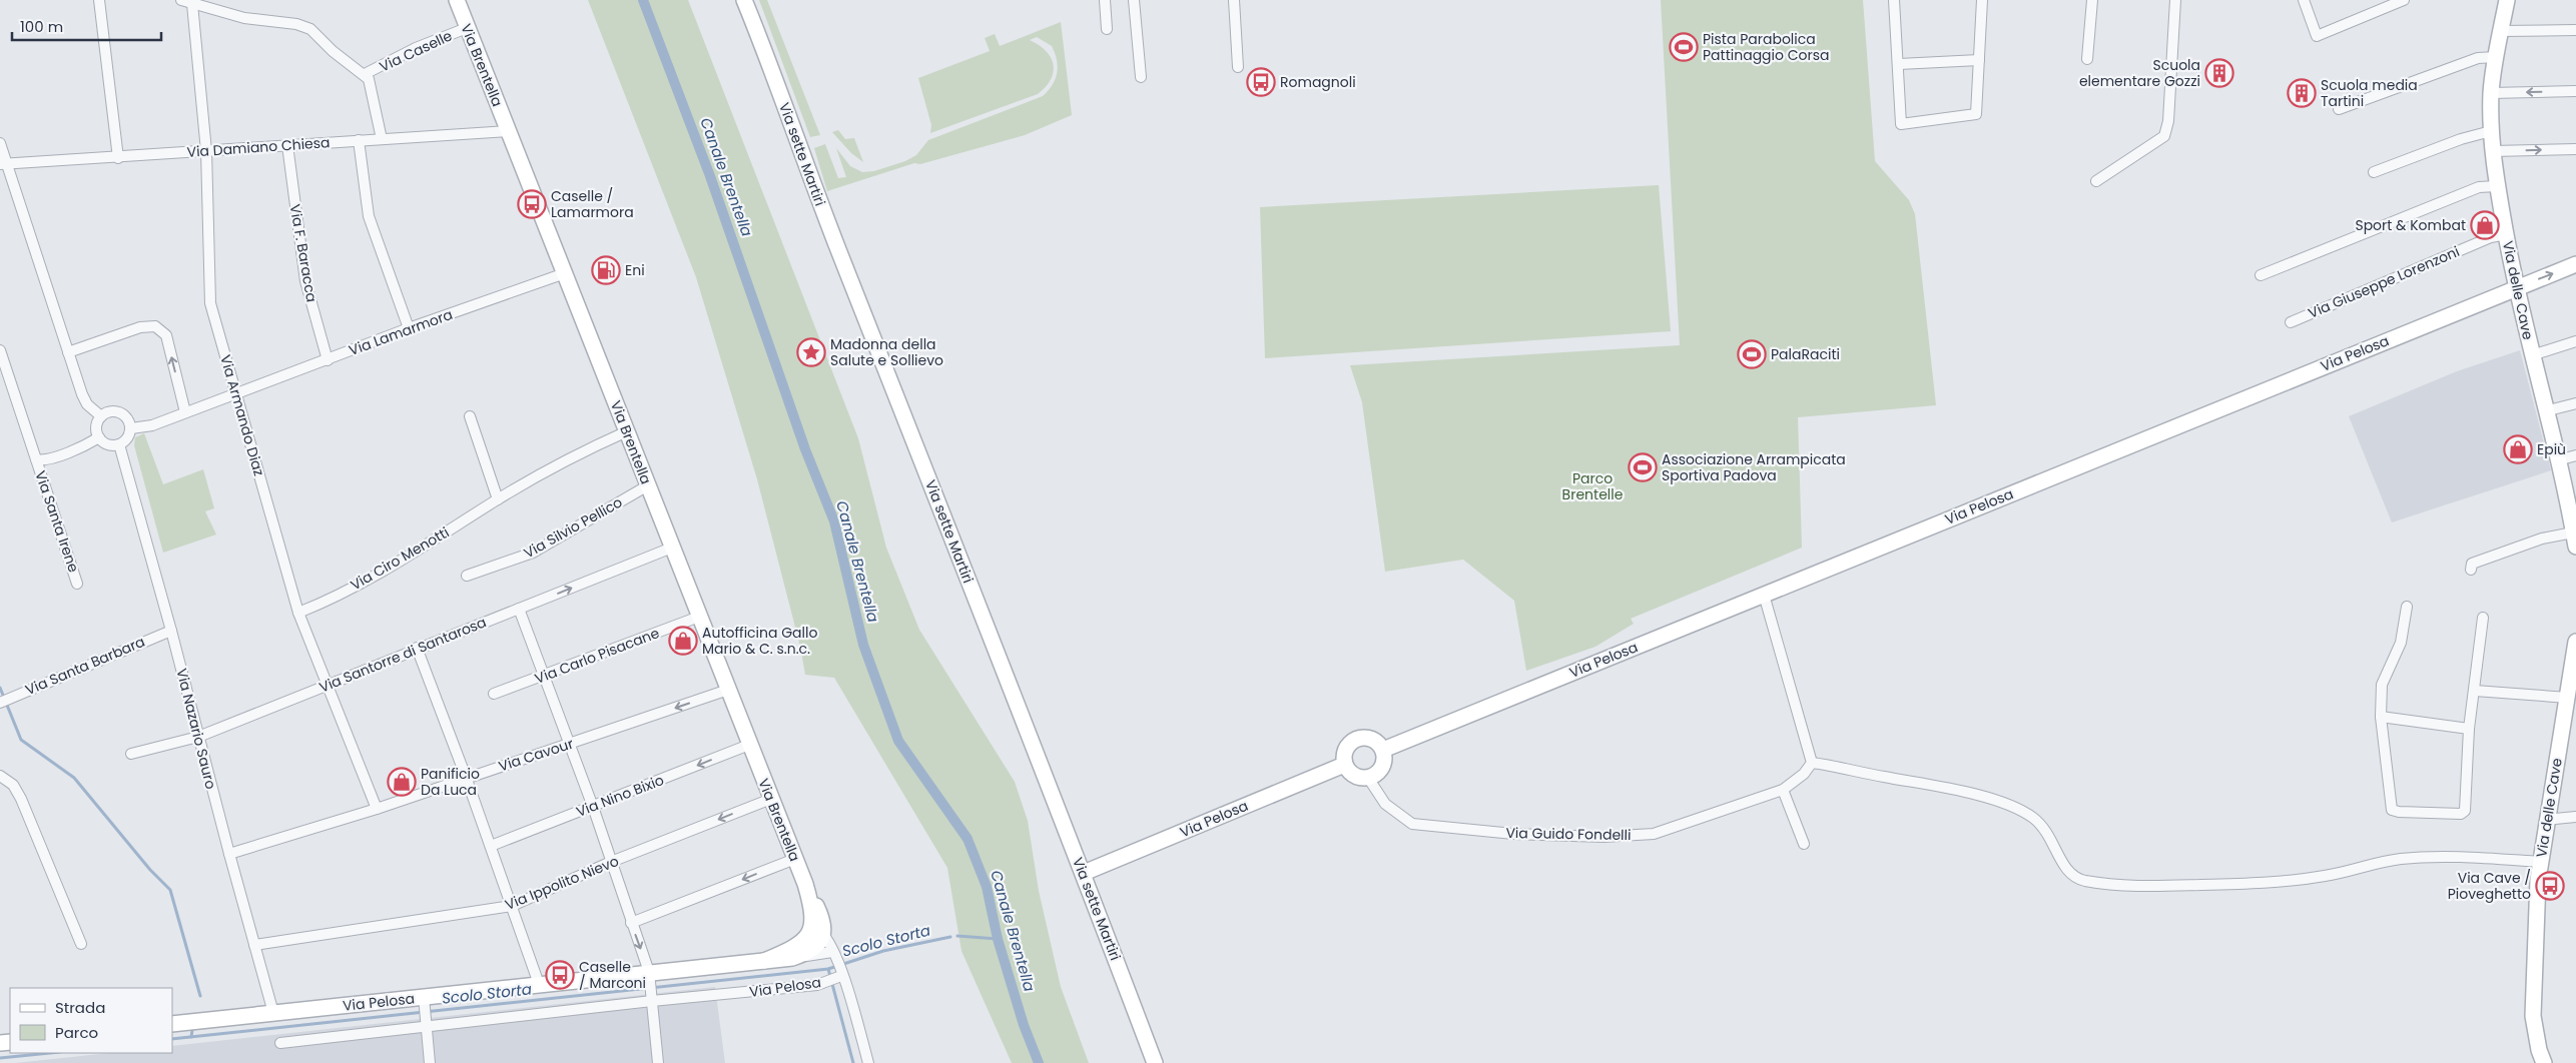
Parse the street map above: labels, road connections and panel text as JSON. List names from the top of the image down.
{
  "streets": {
    "main road": [
      "Via Brentella",
      "Via sette Martiri",
      "Via delle Cave",
      "Via Pelosa"
    ],
    "street": [
      "Via Caselle",
      "Via Damiano Chiesa",
      "Via F. Baracca",
      "Via Giuseppe Lorenzoni",
      "Via Lamarmora",
      "Via Armando Diaz",
      "Via Santa Irene",
      "Via Silvio Pellico",
      "Via Ciro Menotti",
      "Via Santorre di Santarosa",
      "Via Carlo Pisacane",
      "Via Santa Barbara",
      "Via Nazario Sauro",
      "Via Cavour",
      "Via Nino Bixio",
      "Via Guido Fondelli",
      "Via Ippolito Nievo"
    ]
  },
  "crossings": [
    ["Via Caselle", "Via Brentella"],
    ["Via Caselle", "Via Damiano Chiesa"],
    ["Via Caselle", "Via Armando Diaz"],
    ["Via Brentella", "Via Damiano Chiesa"],
    ["Via Brentella", "Via Lamarmora"],
    ["Via Brentella", "Via Silvio Pellico"],
    ["Via Brentella", "Via Ciro Menotti"],
    ["Via Brentella", "Via Santorre di Santarosa"],
    ["Via Brentella", "Via Carlo Pisacane"],
    ["Via Brentella", "Via Cavour"],
    ["Via Brentella", "Via Nino Bixio"],
    ["Via Brentella", "Via Ippolito Nievo"],
    ["Via Damiano Chiesa", "Via F. Baracca"],
    ["Via Damiano Chiesa", "Via Armando Diaz"],
    ["Via sette Martiri", "Via Pelosa"],
    ["Via F. Baracca", "Via Lamarmora"],
    ["Via Giuseppe Lorenzoni", "Via delle Cave"],
    ["Via delle Cave", "Via Pelosa"],
    ["Via Lamarmora", "Via Armando Diaz"],
    ["Via Pelosa", "Via Nazario Sauro"],
    ["Via Pelosa", "Via Guido Fondelli"],
    ["Via Armando Diaz", "Via Ciro Menotti"],
    ["Via Armando Diaz", "Via Santorre di Santarosa"],
    ["Via Armando Diaz", "Via Cavour"],
    ["Via Santa Irene", "Via Nazario Sauro"],
    ["Via Santorre di Santarosa", "Via Nazario Sauro"],
    ["Via Santa Barbara", "Via Nazario Sauro"],
    ["Via Nazario Sauro", "Via Cavour"],
    ["Via Nazario Sauro", "Via Ippolito Nievo"]
  ],
  "one_way": ["Via Nino Bixio"],
  "water": ["Canale Brentella", "Scolo Storta"],
  "parks": ["Parco Brentelle"],
  "places": {
    "sports": ["Pista Parabolica Pattinaggio Corsa", "PalaRaciti", "Associazione Arrampicata Sportiva Padova"],
    "building": ["Scuola elementare Gozzi", "Scuola media Tartini"],
    "bus stop": [
      "Romagnoli",
      "Caselle / Lamarmora",
      "Via Cave / Pioveghetto",
      "Caselle / Marconi"
    ],
    "shop": [
      "Sport & Kombat",
      "Epiù",
      "Autofficina Gallo Mario & C. s.n.c.",
      "Panificio Da Luca"
    ],
    "fuel station": ["Eni"],
    "place": ["Madonna della Salute e Sollievo"]
  },
  "legend": ["Strada", "Parco"],
  "scale_bar": "100 m"
}
